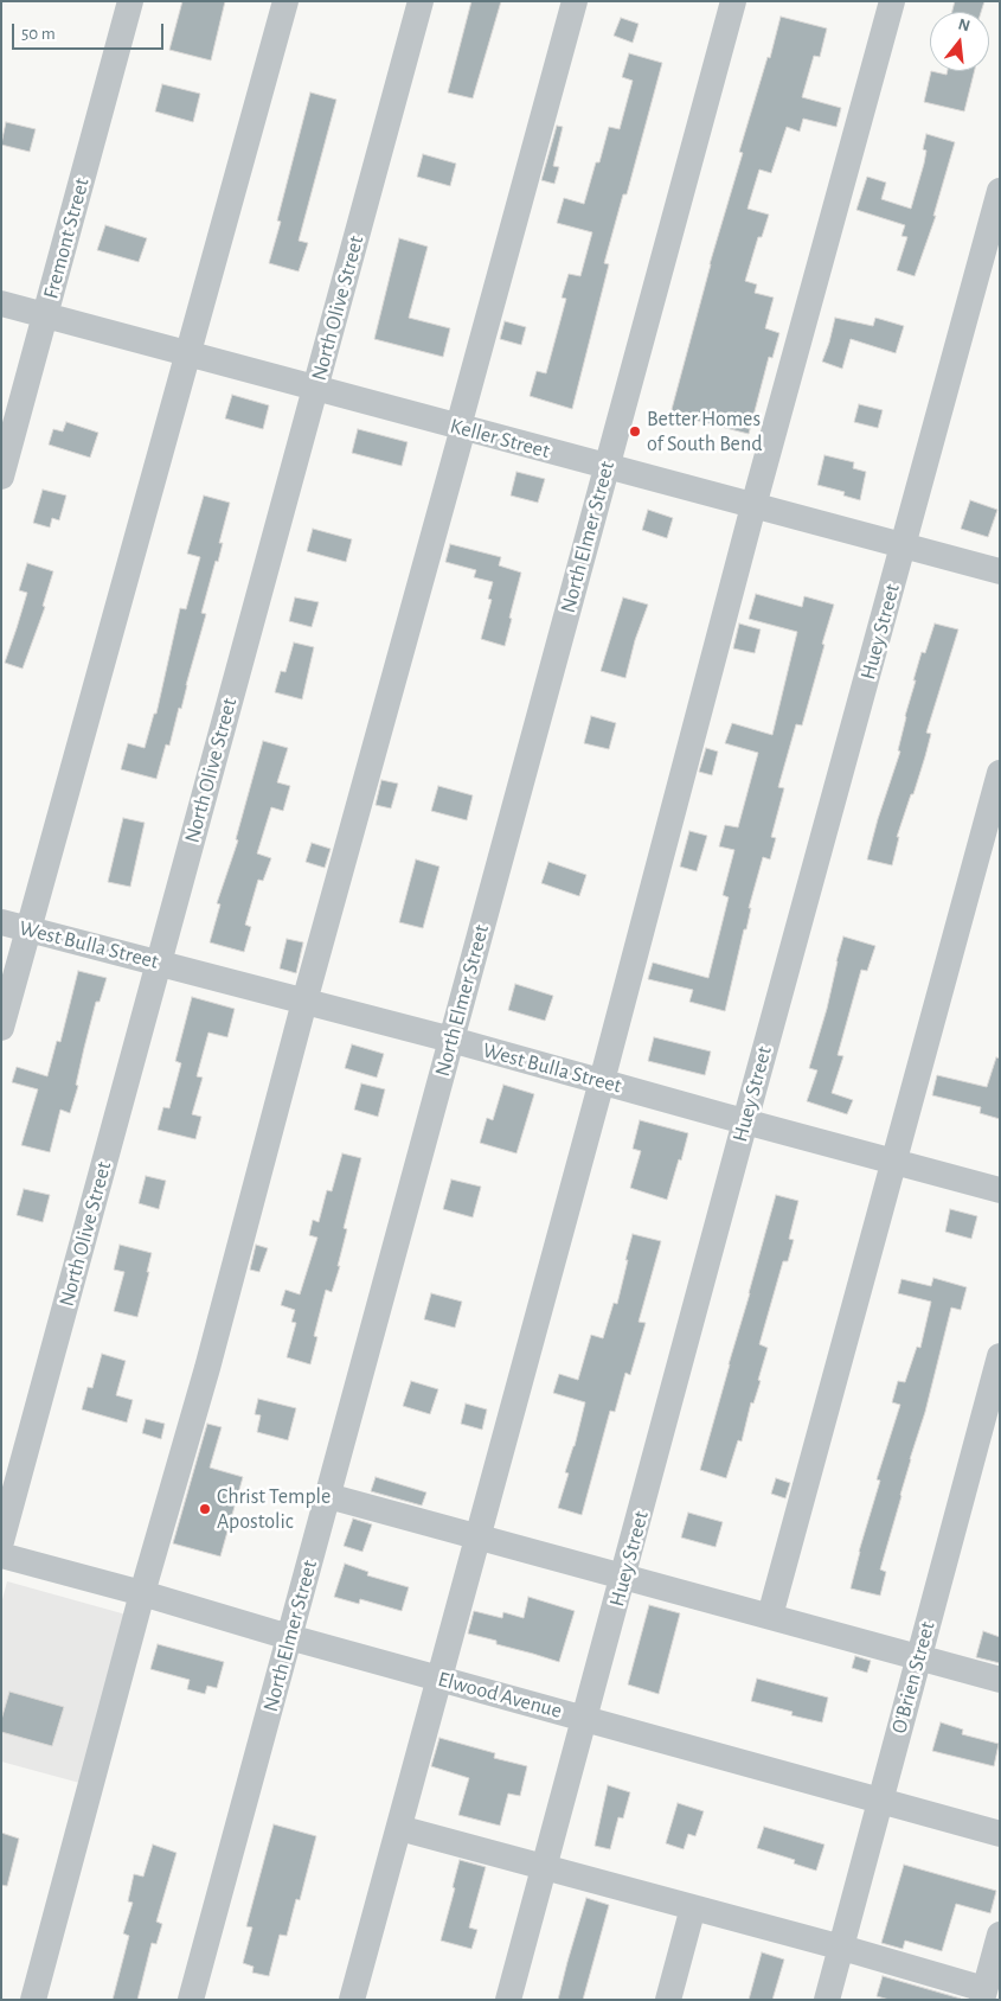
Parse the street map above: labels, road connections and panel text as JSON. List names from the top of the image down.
{
  "streets": {
    "street": [
      "Fremont Street",
      "North Olive Street",
      "Keller Street",
      "North Elmer Street",
      "Huey Street",
      "West Bulla Street",
      "O'Brien Street",
      "Elwood Avenue"
    ]
  },
  "crossings": [
    ["Fremont Street", "Keller Street"],
    ["North Olive Street", "Keller Street"],
    ["North Olive Street", "West Bulla Street"],
    ["Keller Street", "North Elmer Street"],
    ["Keller Street", "Huey Street"],
    ["North Elmer Street", "West Bulla Street"],
    ["North Elmer Street", "Elwood Avenue"],
    ["Huey Street", "West Bulla Street"],
    ["Huey Street", "Elwood Avenue"],
    ["O'Brien Street", "Elwood Avenue"]
  ],
  "places": ["Better Homes of South Bend", "Christ Temple Apostolic"],
  "scale_bar": "50 m",
  "north": "top"
}
